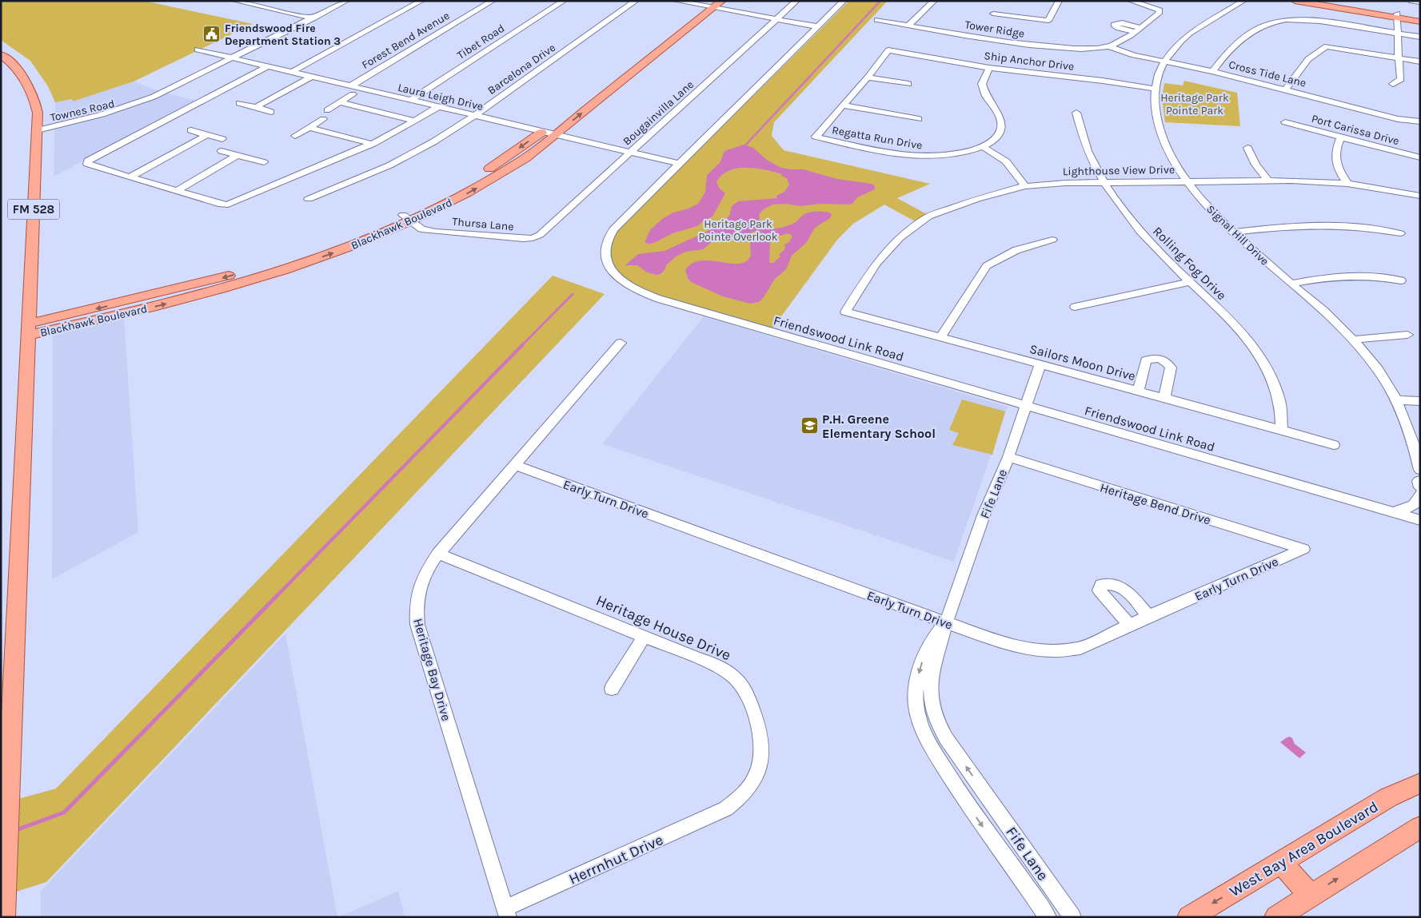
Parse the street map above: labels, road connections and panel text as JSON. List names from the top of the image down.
{
  "streets": {
    "main road": ["FM 528", "Blackhawk Boulevard", "West Bay Area Boulevard"],
    "street": [
      "Tower Ridge",
      "Forest Bend Avenue",
      "Tibet Road",
      "Ship Anchor Drive",
      "Barcelona Drive",
      "Cross Tide Lane",
      "Laura Leigh Drive",
      "Townes Road",
      "Bougainvilla Lane",
      "Port Carissa Drive",
      "Regatta Run Drive",
      "Lighthouse View Drive",
      "Thursa Lane",
      "Signal Hill Drive",
      "Rolling Fog Drive",
      "Friendswood Link Road",
      "Sailors Moon Drive",
      "Fife Lane",
      "Early Turn Drive",
      "Heritage Bend Drive",
      "Heritage House Drive",
      "Heritage Bay Drive",
      "Herrnhut Drive"
    ]
  },
  "crossings": [
    ["Tower Ridge", "Cross Tide Lane"],
    ["Forest Bend Avenue", "Laura Leigh Drive"],
    ["Tibet Road", "Laura Leigh Drive"],
    ["Ship Anchor Drive", "Regatta Run Drive"],
    ["Ship Anchor Drive", "Signal Hill Drive"],
    ["Barcelona Drive", "Laura Leigh Drive"],
    ["Cross Tide Lane", "Signal Hill Drive"],
    ["Laura Leigh Drive", "Townes Road"],
    ["Laura Leigh Drive", "Bougainvilla Lane"],
    ["Laura Leigh Drive", "Blackhawk Boulevard"],
    ["Laura Leigh Drive", "Friendswood Link Road"],
    ["Townes Road", "FM 528"],
    ["Bougainvilla Lane", "Thursa Lane"],
    ["Lighthouse View Drive", "Signal Hill Drive"],
    ["Lighthouse View Drive", "Rolling Fog Drive"],
    ["Lighthouse View Drive", "Sailors Moon Drive"],
    ["FM 528", "Blackhawk Boulevard"],
    ["Blackhawk Boulevard", "Thursa Lane"],
    ["Rolling Fog Drive", "Sailors Moon Drive"],
    ["Friendswood Link Road", "Fife Lane"],
    ["Sailors Moon Drive", "Fife Lane"],
    ["Fife Lane", "Early Turn Drive"],
    ["Fife Lane", "Heritage Bend Drive"],
    ["Early Turn Drive", "Heritage Bend Drive"],
    ["Early Turn Drive", "Heritage Bay Drive"],
    ["Heritage House Drive", "Heritage Bay Drive"],
    ["Heritage House Drive", "Herrnhut Drive"],
    ["Heritage Bay Drive", "Herrnhut Drive"]
  ],
  "parks": ["Heritage Park Pointe Park", "Heritage Park Pointe Overlook"],
  "places": {
    "public building": ["Friendswood Fire Department Station 3"],
    "school or university": ["P.H. Greene Elementary School"]
  }
}
